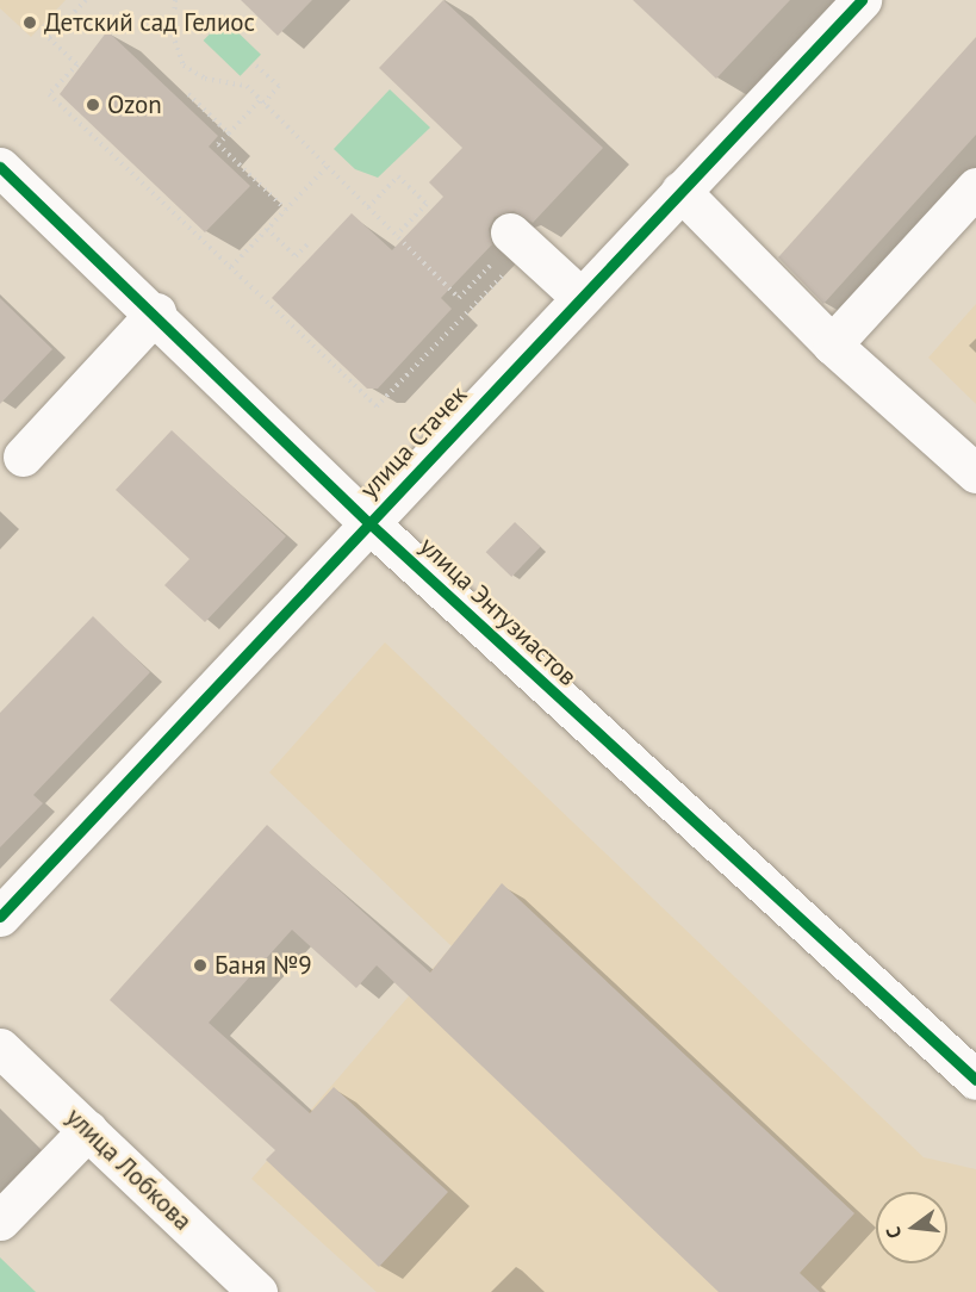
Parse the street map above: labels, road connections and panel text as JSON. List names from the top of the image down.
{
  "streets": {
    "street": ["улица Стачек", "улица Энтузиастов", "улица Лобкова"]
  },
  "crossings": [
    ["улица Стачек", "улица Энтузиастов"]
  ],
  "places": ["Детский сад Гелиос", "Ozon", "Баня №9"],
  "north": "left"
}
